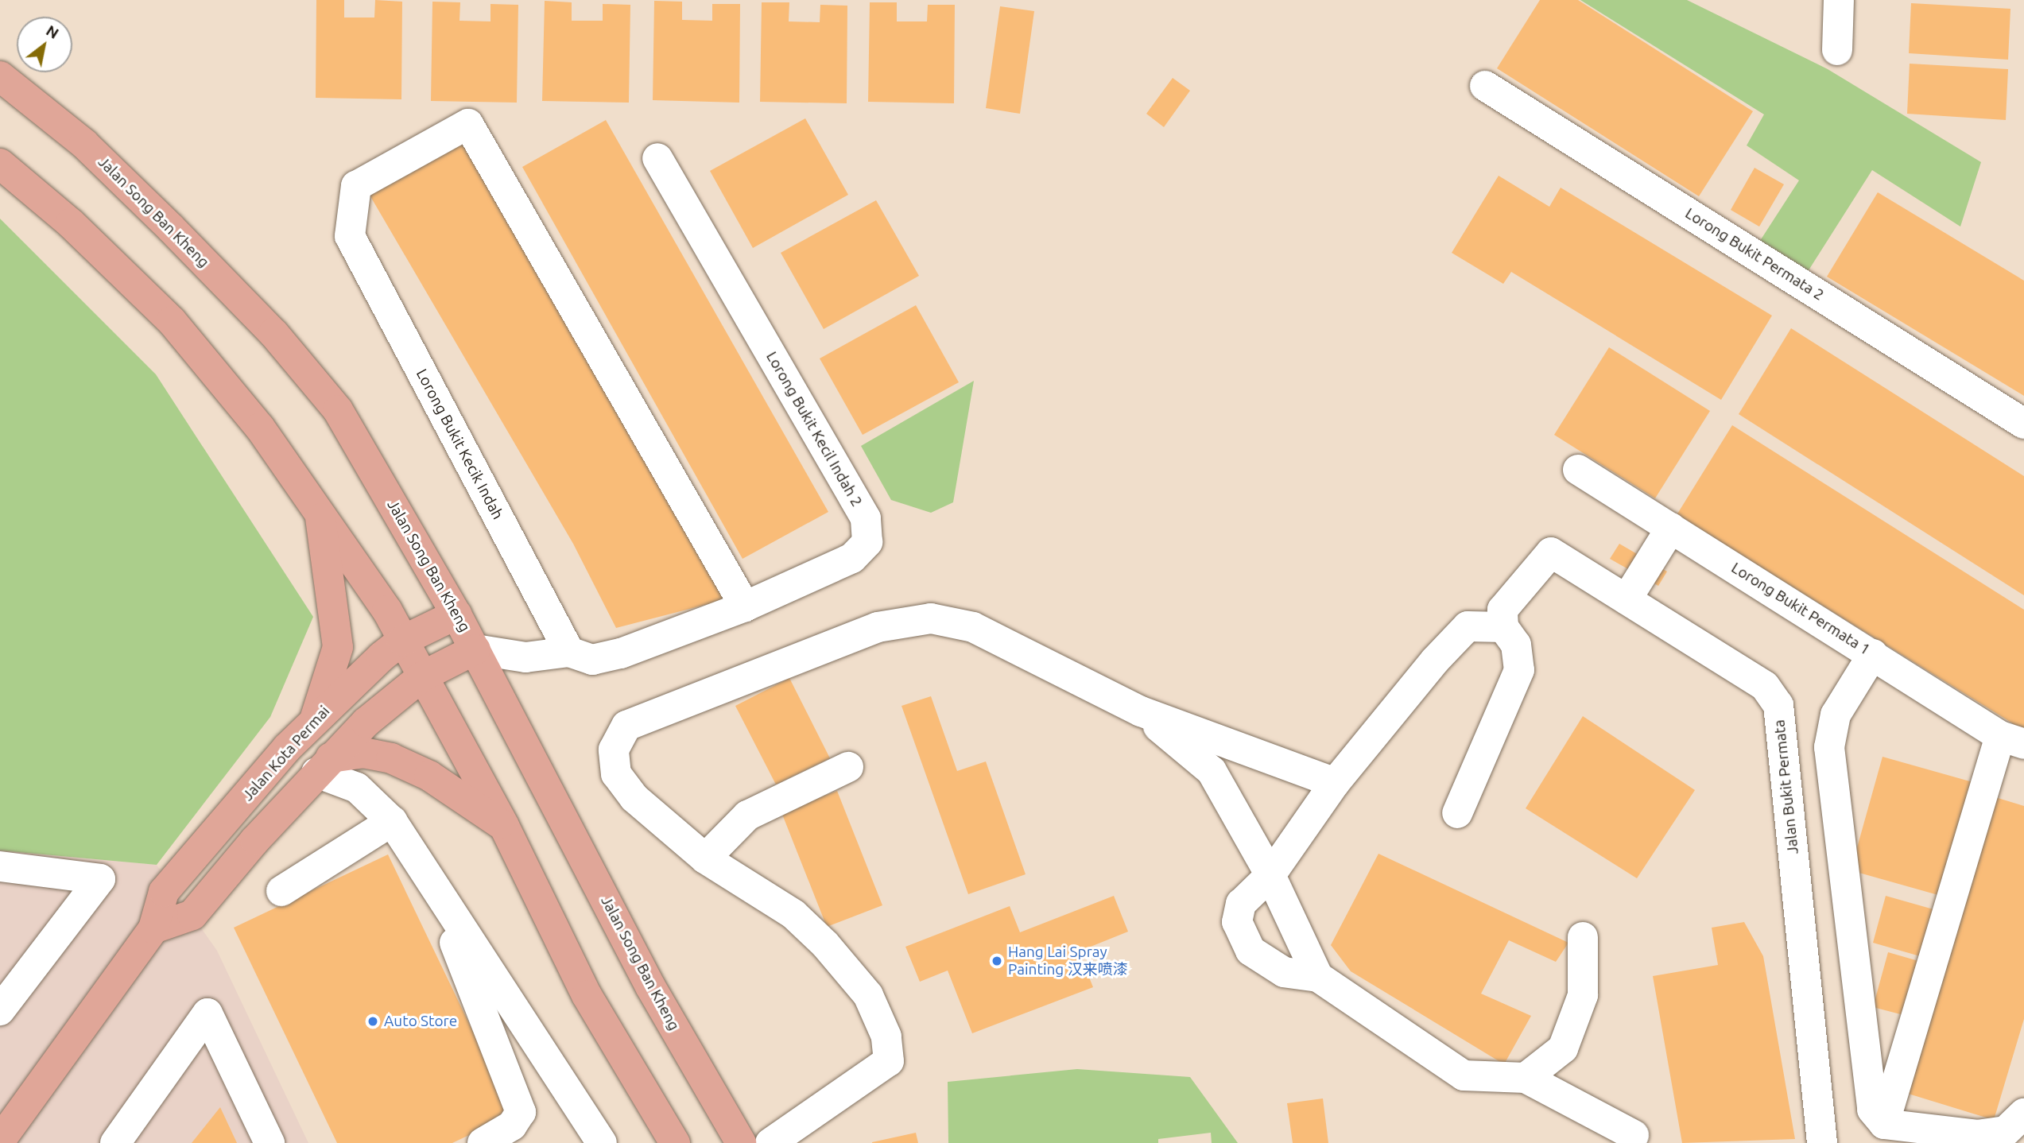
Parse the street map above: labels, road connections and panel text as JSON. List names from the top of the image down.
{
  "streets": {
    "main road": ["Jalan Song Ban Kheng", "Jalan Kota Permai"],
    "street": [
      "Lorong Bukit Permata 2",
      "Lorong Bukit Kecil Indah 2",
      "Lorong Bukit Kecik Indah",
      "Lorong Bukit Permata 1",
      "Jalan Bukit Permata"
    ]
  },
  "crossings": [
    ["Jalan Song Ban Kheng", "Lorong Bukit Kecil Indah 2"],
    ["Jalan Song Ban Kheng", "Jalan Kota Permai"],
    ["Lorong Bukit Kecil Indah 2", "Lorong Bukit Kecik Indah"]
  ],
  "places": ["Hang Lai Spray Painting 汉来喷漆", "Auto Store"],
  "north": "top right"
}
